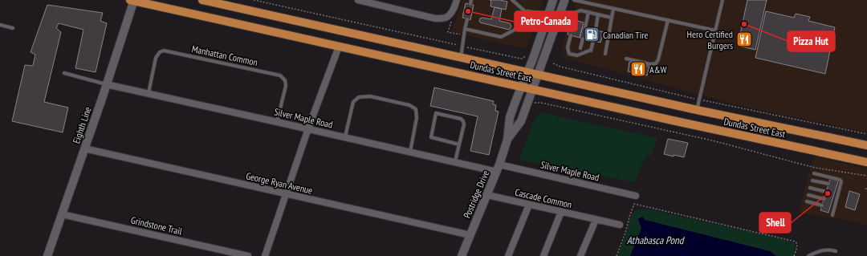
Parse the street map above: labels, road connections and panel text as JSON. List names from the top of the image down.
{
  "streets": {
    "main road": ["Dundas Street East"],
    "street": [
      "Silver Maple Road",
      "Eighth Line",
      "George Ryan Avenue",
      "Postridge Drive",
      "Cascade Common",
      "Grindstone Trail"
    ],
    "lane": ["Manhattan Common"]
  },
  "crossings": [
    ["Manhattan Common", "Silver Maple Road"],
    ["Dundas Street East", "Eighth Line"],
    ["Dundas Street East", "Postridge Drive"],
    ["Silver Maple Road", "Eighth Line"],
    ["Silver Maple Road", "Postridge Drive"],
    ["Eighth Line", "George Ryan Avenue"],
    ["Eighth Line", "Grindstone Trail"],
    ["George Ryan Avenue", "Postridge Drive"],
    ["Postridge Drive", "Cascade Common"]
  ],
  "water": ["Athabasca Pond"],
  "places": {
    "other": ["Petro-Canada", "Pizza Hut", "Shell"],
    "fuel station": ["Canadian Tire"],
    "restaurant": ["Hero Certified Burgers", "A&W"]
  }
}
